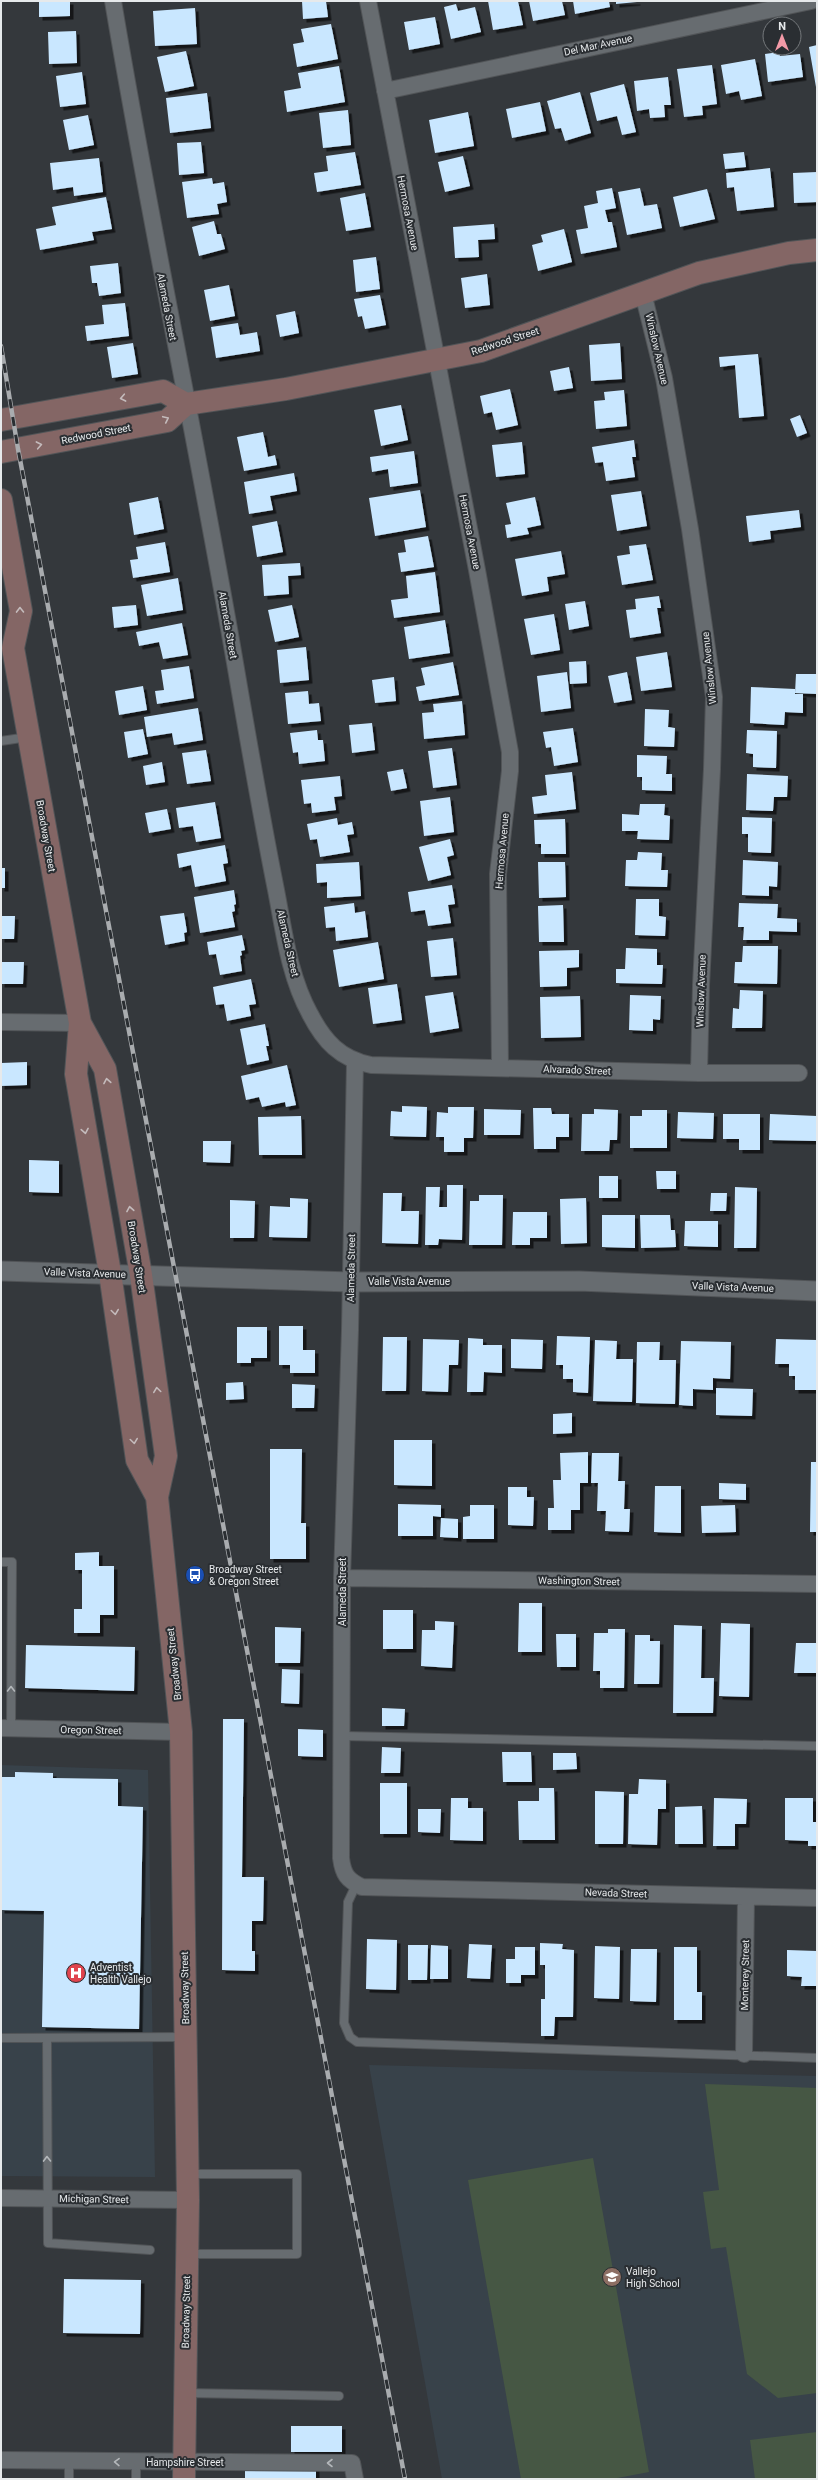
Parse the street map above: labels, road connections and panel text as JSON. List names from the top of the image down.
{
  "streets": {
    "main road": ["Redwood Street", "Broadway Street"],
    "street": [
      "Del Mar Avenue",
      "Hermosa Avenue",
      "Alameda Street",
      "Winslow Avenue",
      "Alvarado Street",
      "Valle Vista Avenue",
      "Washington Street",
      "Oregon Street",
      "Nevada Street",
      "Monterey Street",
      "Michigan Street",
      "Hampshire Street"
    ]
  },
  "crossings": [
    ["Del Mar Avenue", "Hermosa Avenue"],
    ["Hermosa Avenue", "Redwood Street"],
    ["Hermosa Avenue", "Alvarado Street"],
    ["Alameda Street", "Redwood Street"],
    ["Alameda Street", "Alvarado Street"],
    ["Alameda Street", "Valle Vista Avenue"],
    ["Alameda Street", "Washington Street"],
    ["Alameda Street", "Nevada Street"],
    ["Redwood Street", "Winslow Avenue"],
    ["Winslow Avenue", "Alvarado Street"],
    ["Broadway Street", "Valle Vista Avenue"],
    ["Broadway Street", "Oregon Street"],
    ["Broadway Street", "Michigan Street"],
    ["Broadway Street", "Hampshire Street"],
    ["Nevada Street", "Monterey Street"]
  ],
  "one_way": ["Hampshire Street"],
  "places": {
    "bus stop": ["Broadway Street & Oregon Street"],
    "hospital": ["Adventist Health Vallejo"],
    "school or university": ["Vallejo High School"]
  },
  "north": "top"
}
